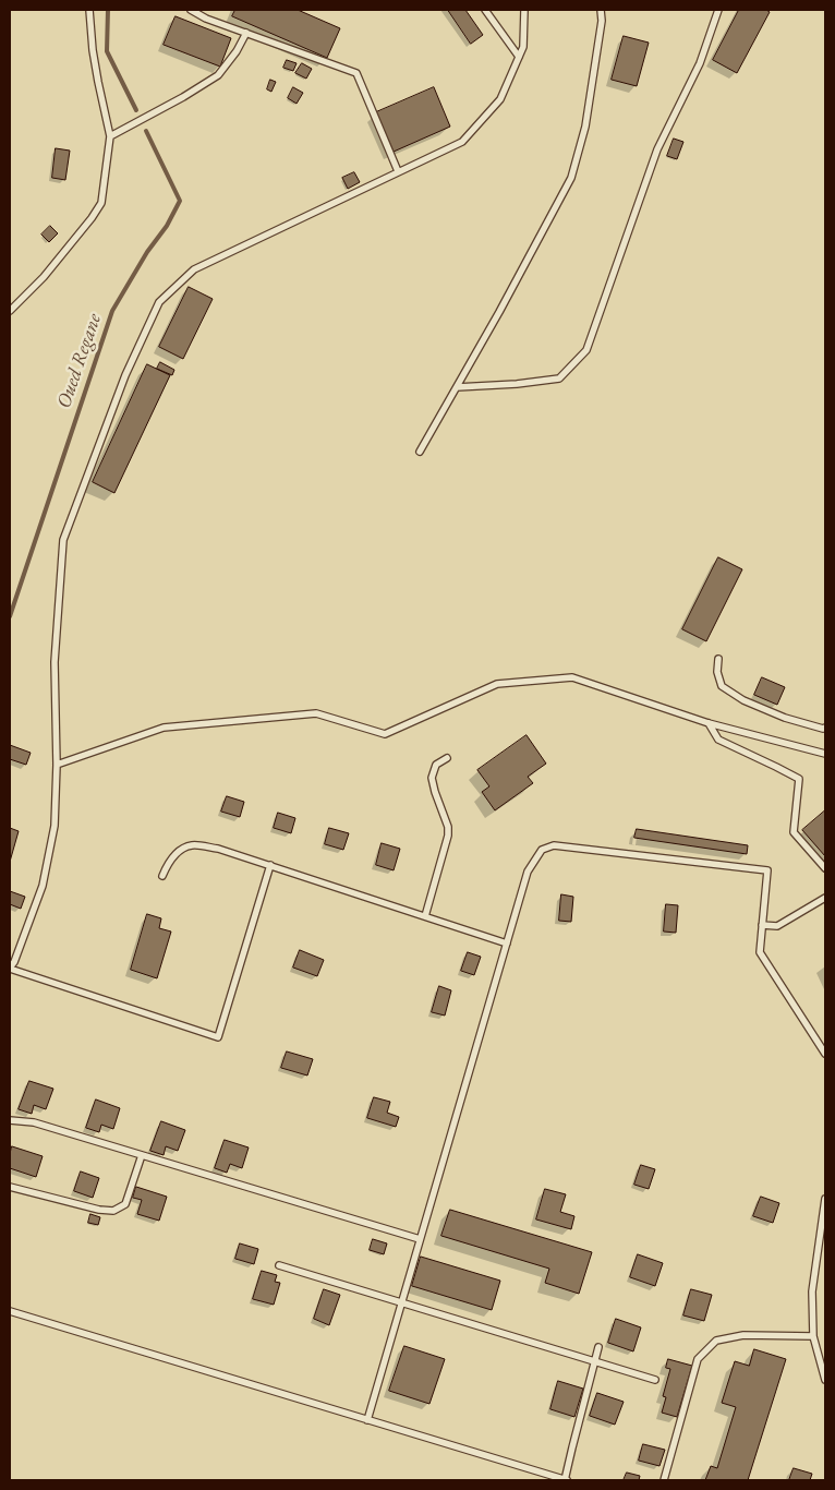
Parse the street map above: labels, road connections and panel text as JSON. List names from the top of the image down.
{
  "water": ["Oued Regane"]
}
